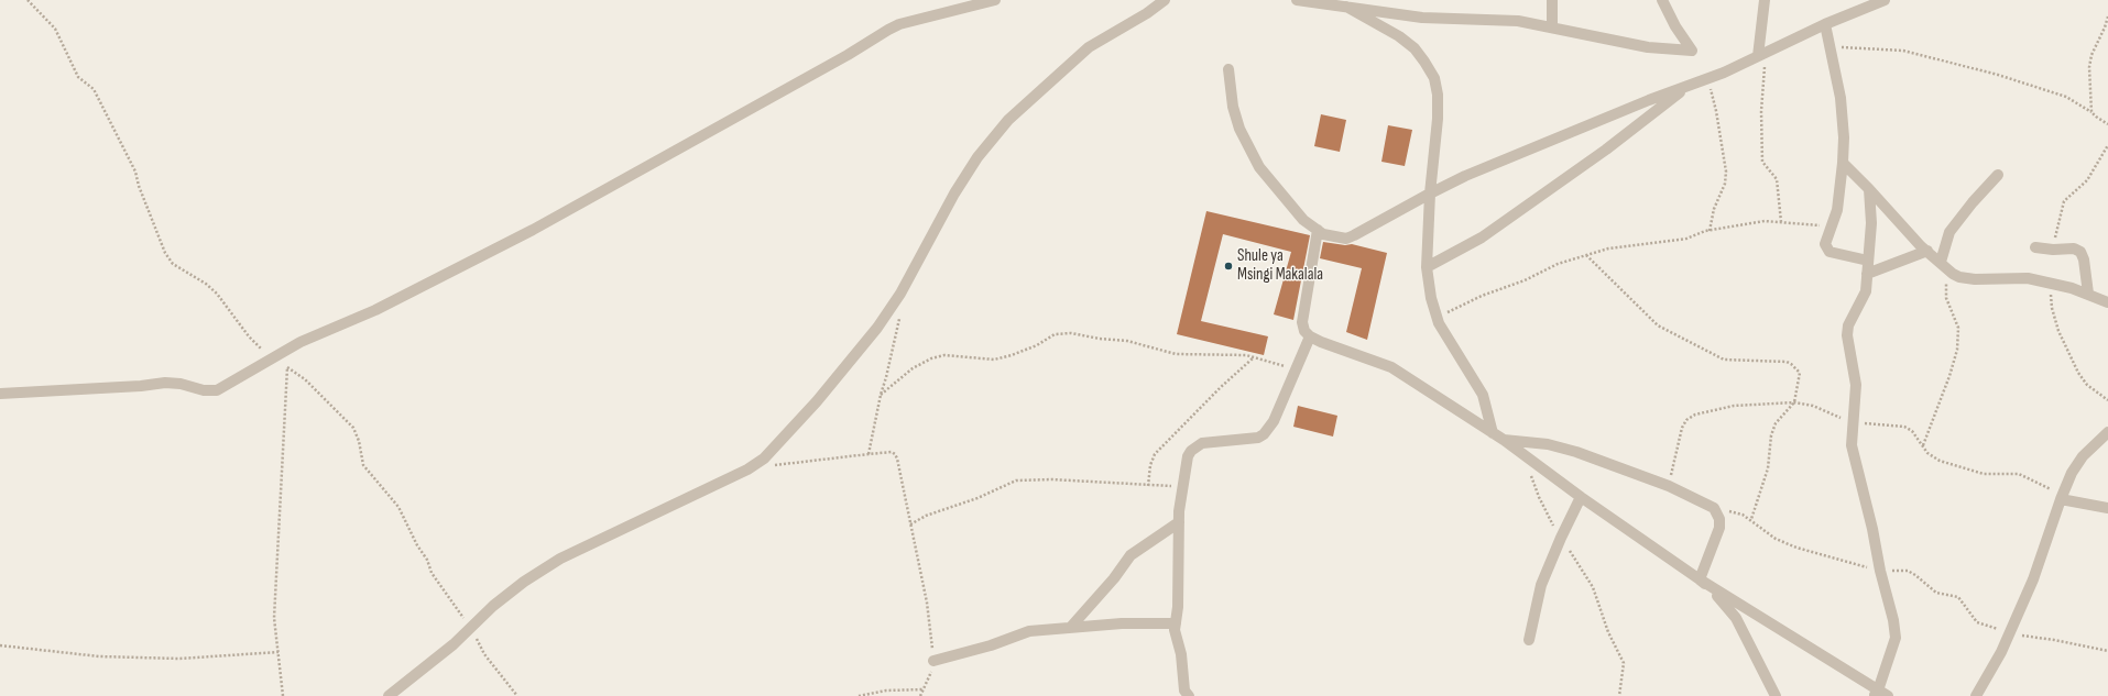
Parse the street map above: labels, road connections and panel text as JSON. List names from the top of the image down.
{
  "places": ["Shule ya Msingi Makalala"]
}
